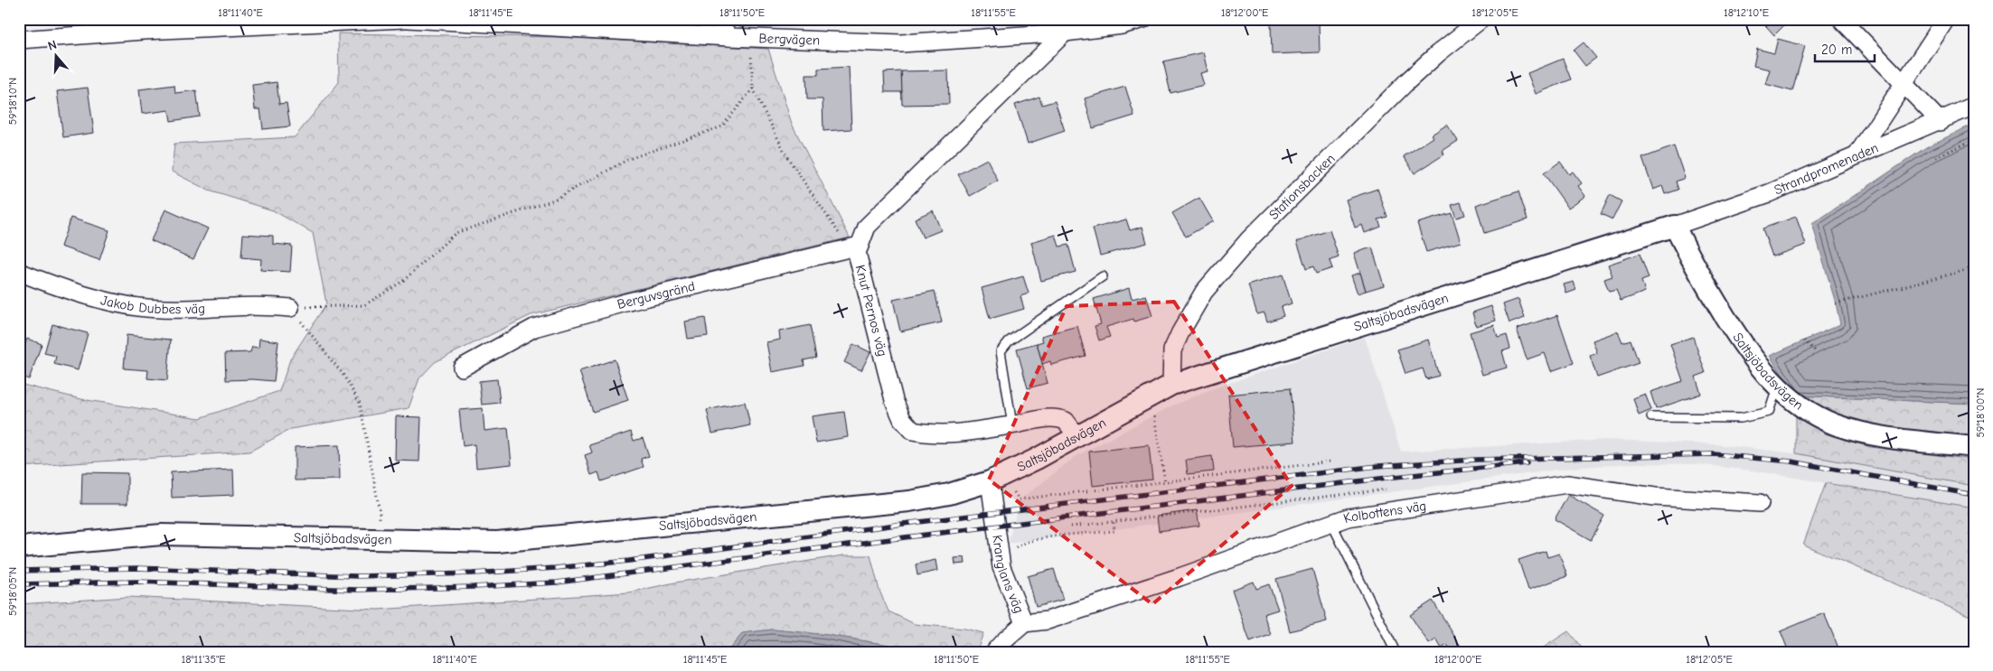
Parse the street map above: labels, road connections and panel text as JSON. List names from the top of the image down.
{
  "streets": {
    "street": [
      "Bergvägen",
      "Strandpromenaden",
      "Stationsbacken",
      "Berguvsgränd",
      "Jakob Dubbes väg",
      "Knut Pernos väg",
      "Saltsjöbadsvägen",
      "Kolbottens väg",
      "Kranglans väg"
    ]
  },
  "crossings": [
    ["Bergvägen", "Knut Pernos väg"],
    ["Strandpromenaden", "Saltsjöbadsvägen"],
    ["Stationsbacken", "Saltsjöbadsvägen"],
    ["Berguvsgränd", "Knut Pernos väg"],
    ["Knut Pernos väg", "Saltsjöbadsvägen"],
    ["Saltsjöbadsvägen", "Kranglans väg"],
    ["Kolbottens väg", "Kranglans väg"]
  ],
  "scale_bar": "20 m",
  "north": "top",
  "coordinates": [
    "18°11'40\"E",
    "18°11'45\"E",
    "18°11'50\"E",
    "18°11'55\"E",
    "18°12'00\"E",
    "18°12'05\"E",
    "18°12'10\"E",
    "59°18'10\"N",
    "59°18'00\"N",
    "59°18'05\"N",
    "18°11'35\"E"
  ]
}
